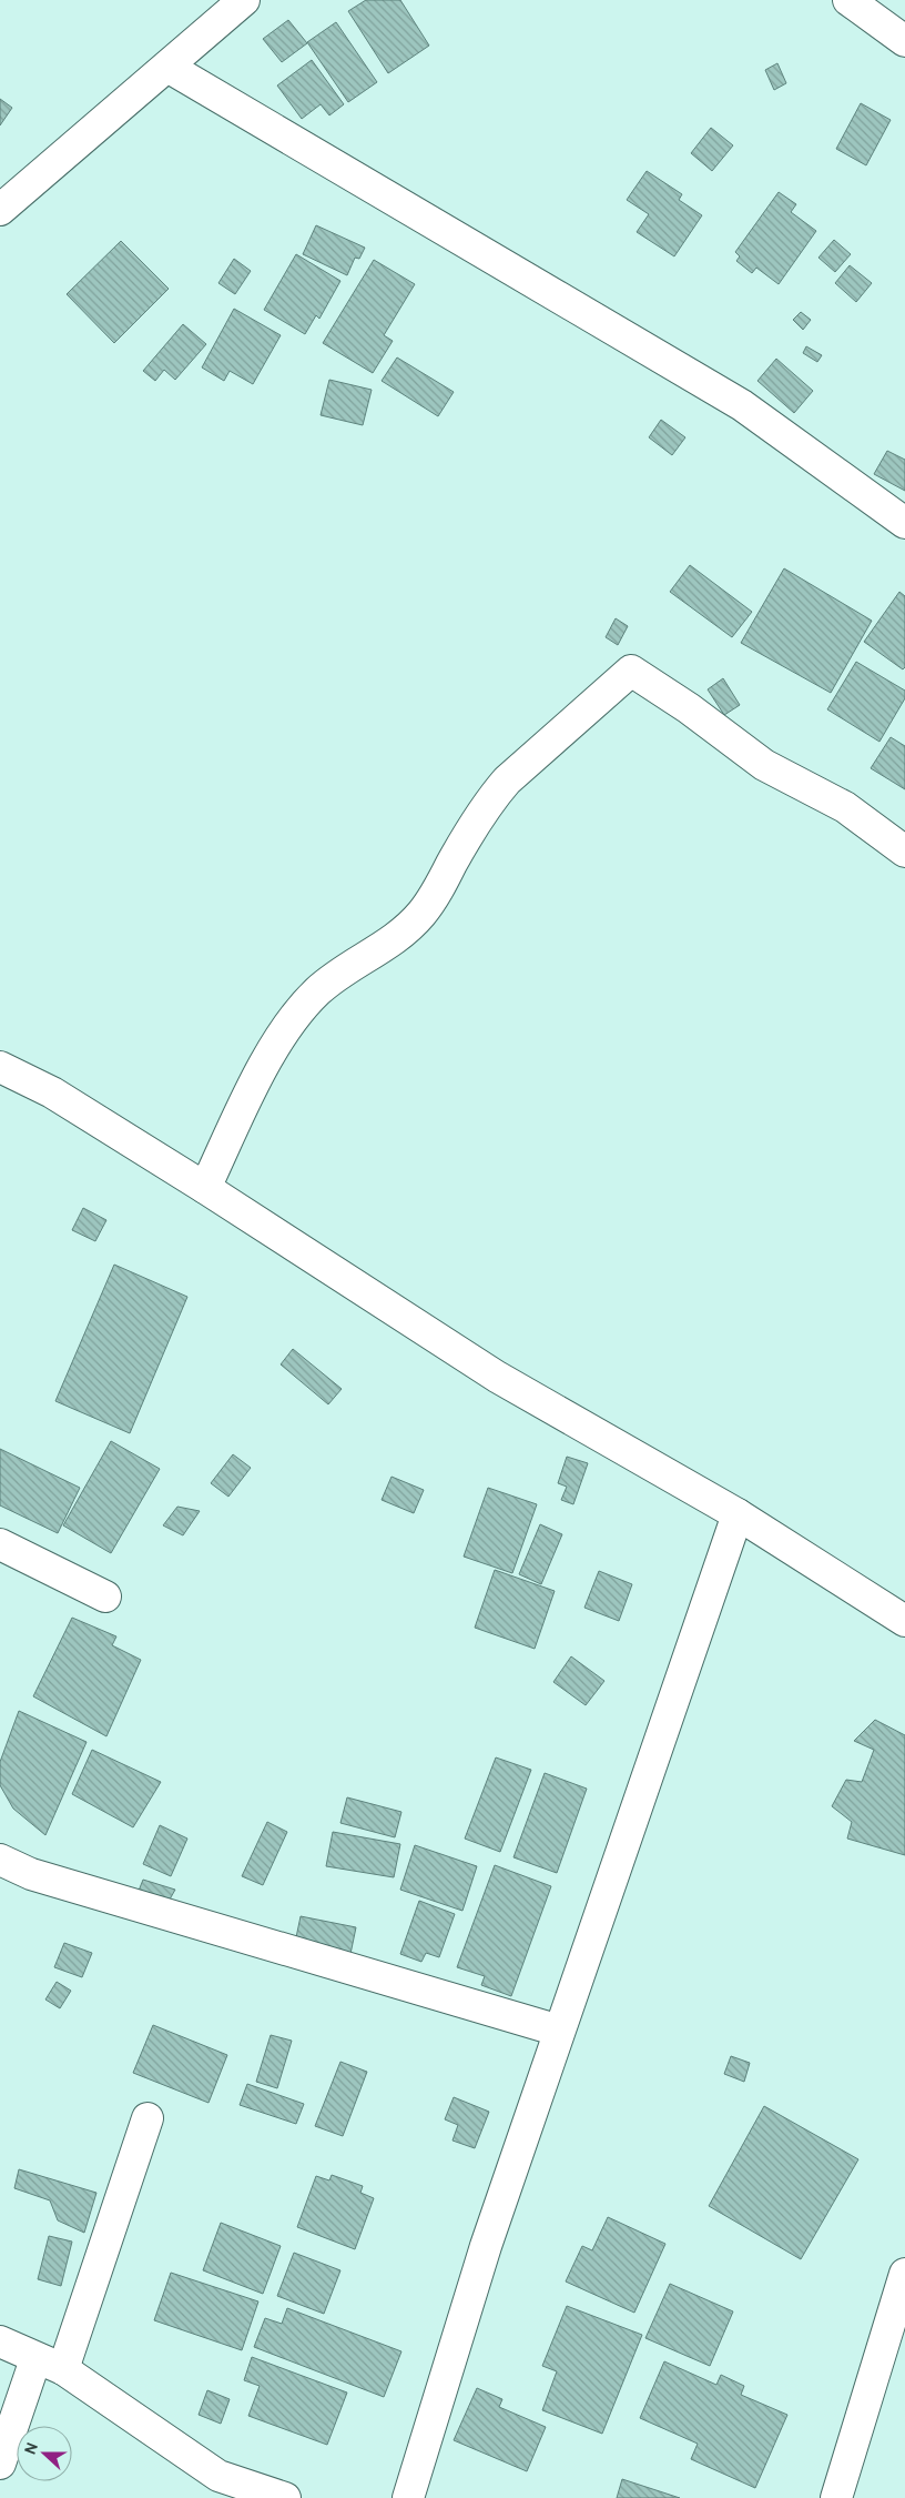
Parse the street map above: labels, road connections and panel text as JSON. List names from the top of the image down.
{
  "north": "left"
}
